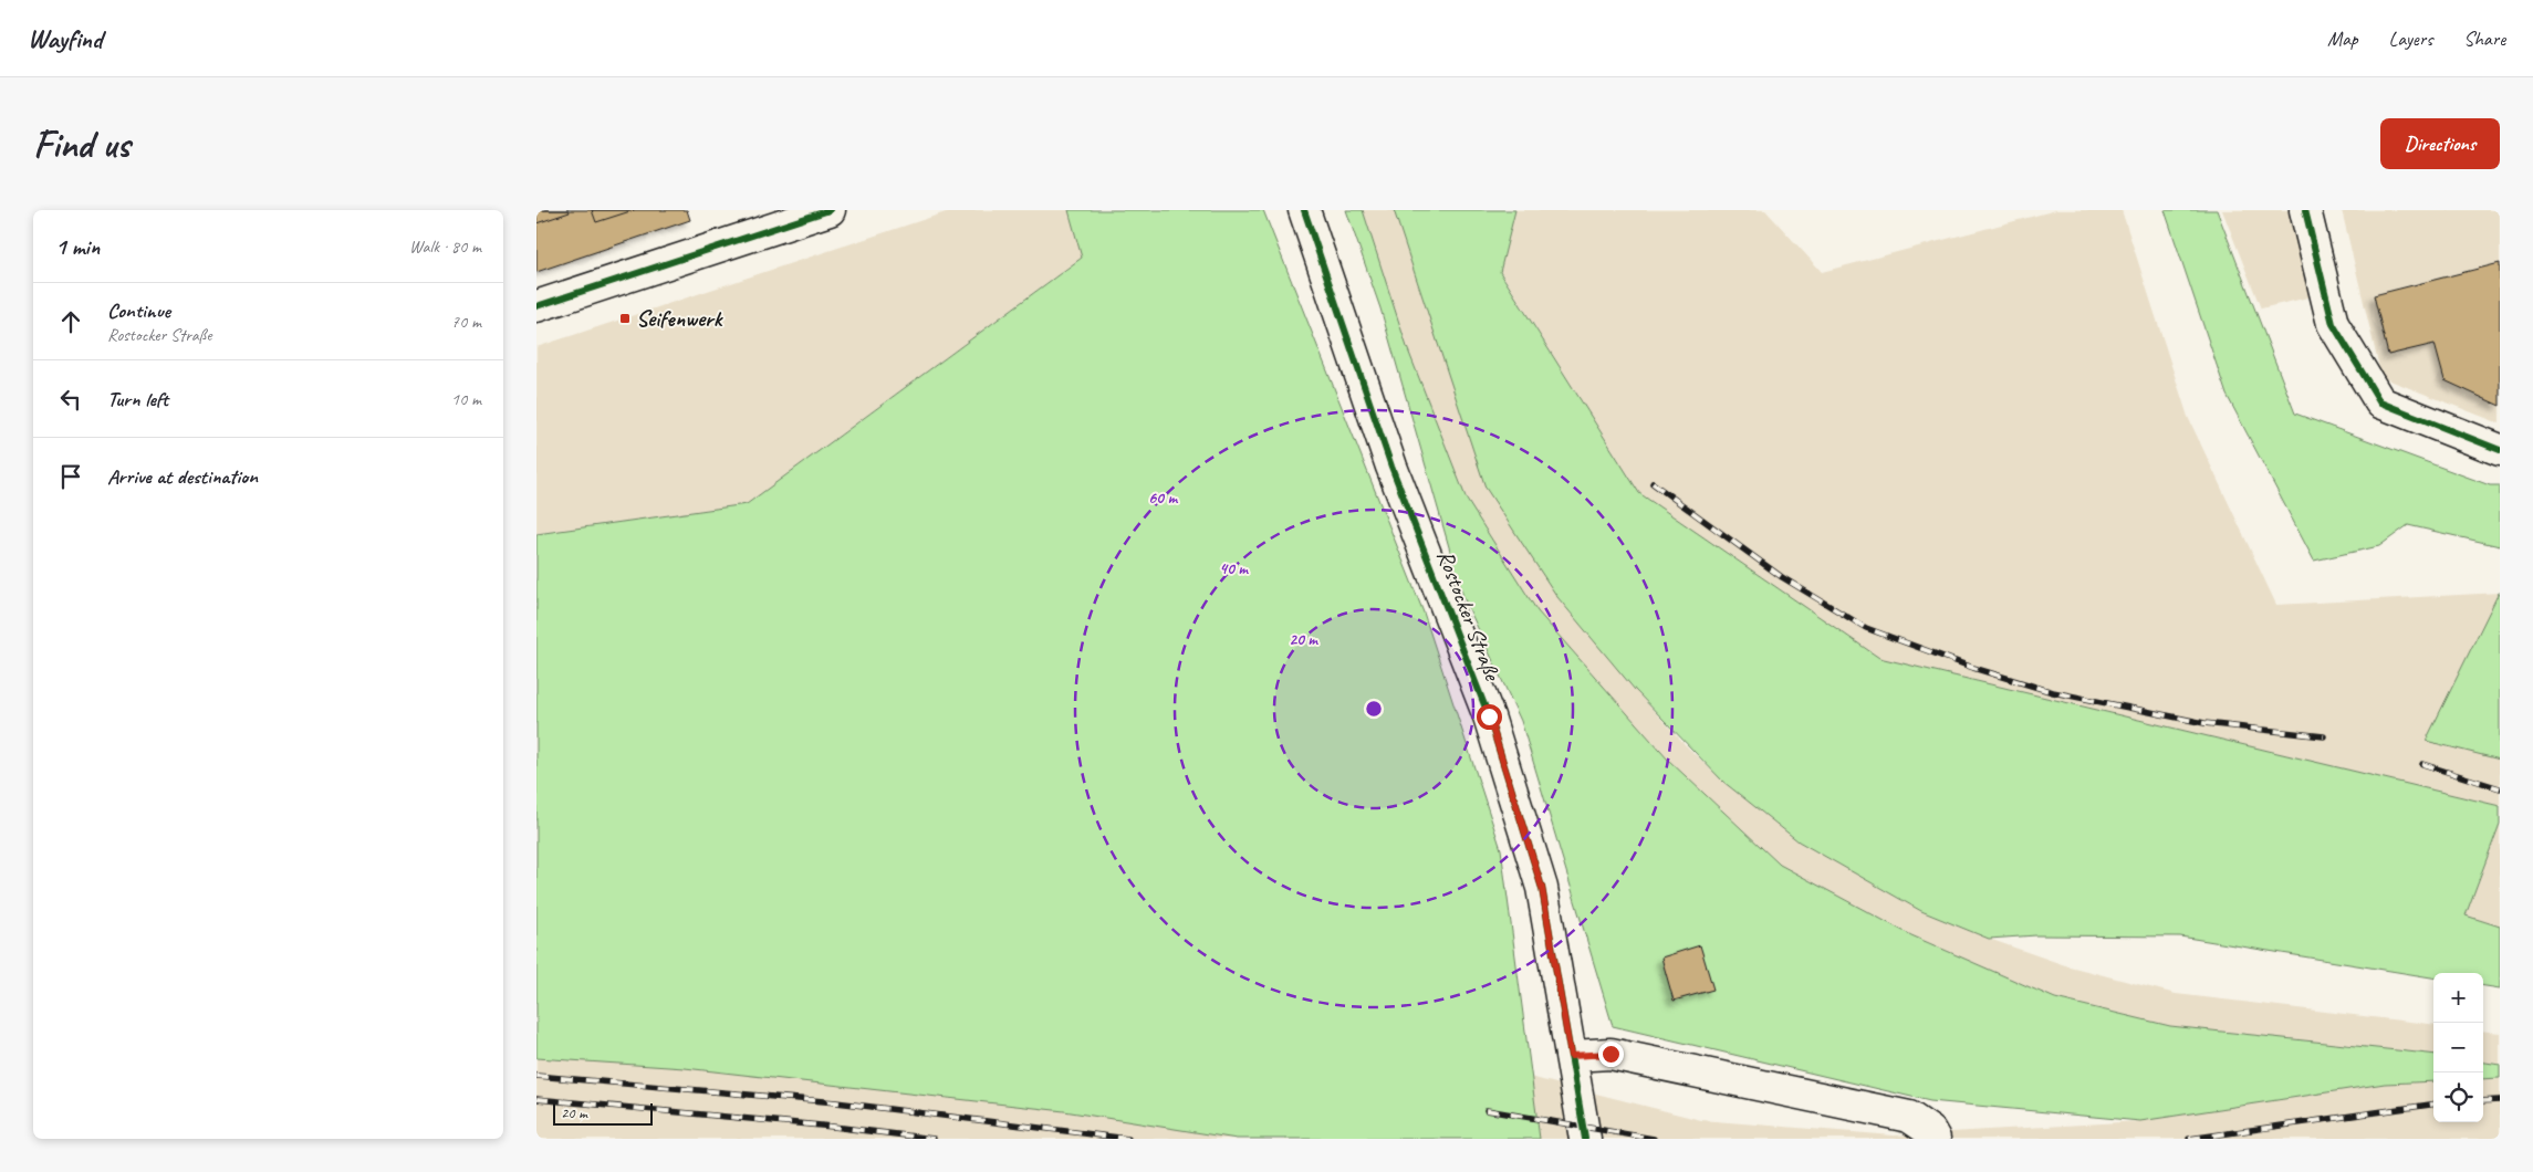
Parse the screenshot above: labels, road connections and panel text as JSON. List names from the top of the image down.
{
  "streets": {
    "street": ["Rostocker Straße"]
  },
  "places": {
    "transit": ["Seifenwerk"]
  },
  "scale_bar": "20 m",
  "page": {
    "header": "Wayfind",
    "nav": ["Map", "Layers", "Share"],
    "buttons": "Directions",
    "title": "Find us",
    "heading": ["1 min", "Walk · 80 m"],
    "list": [
      ["Continue", "Rostocker Straße", "70 m"],
      ["Turn left", "10 m"],
      "Arrive at destination"
    ],
    "map_buttons": ["+", "−"],
    "scale": "20 m"
  },
  "rings": ["60 m", "40 m", "20 m"]
}
